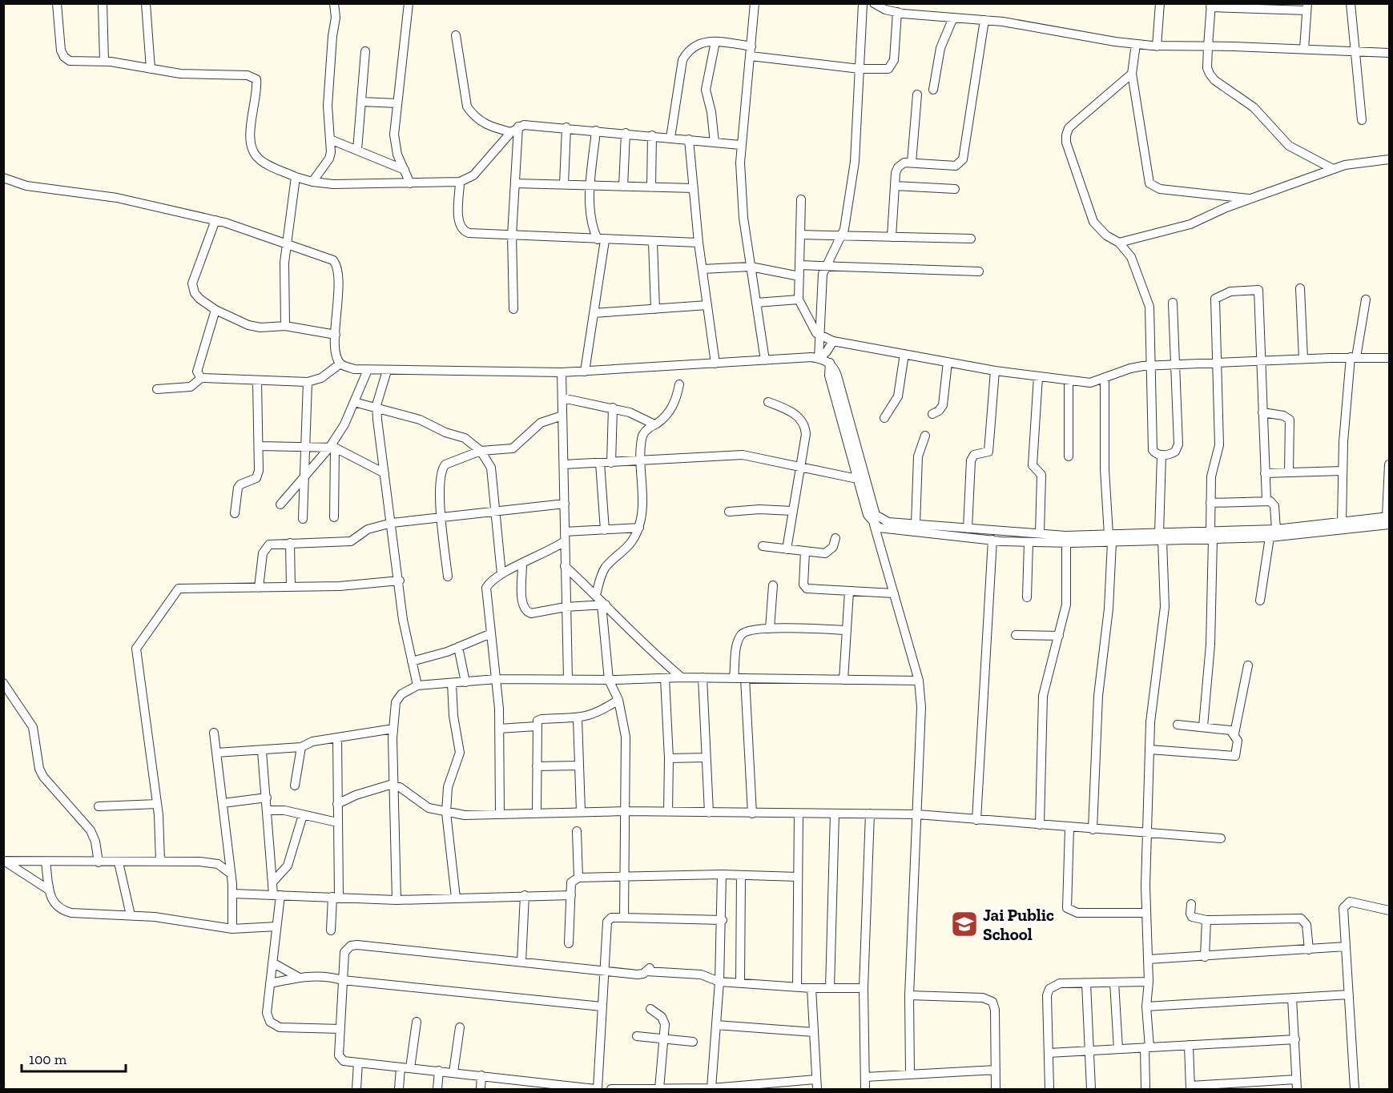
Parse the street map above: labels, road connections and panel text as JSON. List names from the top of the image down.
{
  "places": {
    "school or university": ["Jai Public School"]
  },
  "scale_bar": "100 m"
}
